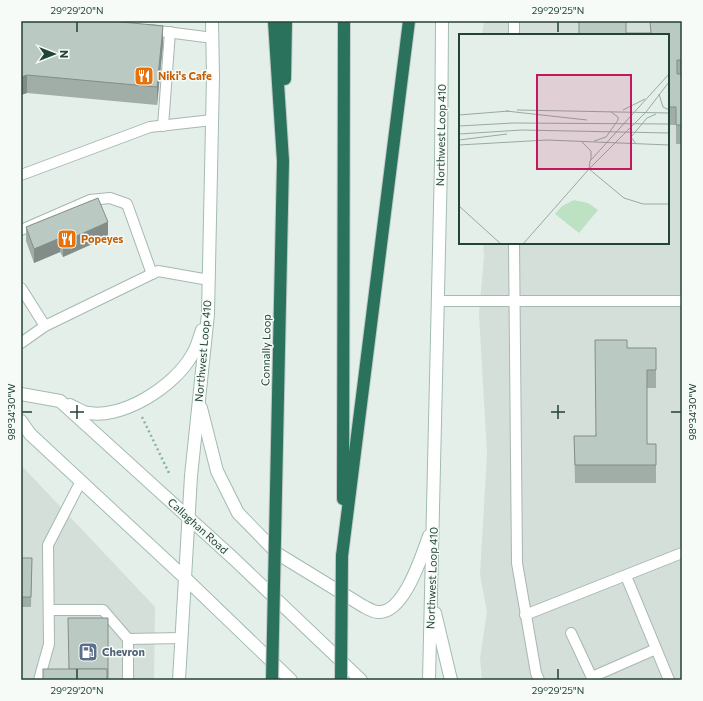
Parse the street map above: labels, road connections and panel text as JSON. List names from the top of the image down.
{
  "streets": {
    "highway": ["Connally Loop"],
    "main road": ["Northwest Loop 410", "Callaghan Road"]
  },
  "crossings": [
    ["Northwest Loop 410", "Callaghan Road"]
  ],
  "places": {
    "restaurant": ["Niki's Cafe", "Popeyes"],
    "fuel station": ["Chevron"]
  },
  "north": "right",
  "coordinates": ["29°29'20\"N", "29°29'25\"N", "98°34'30\"W"]
}
